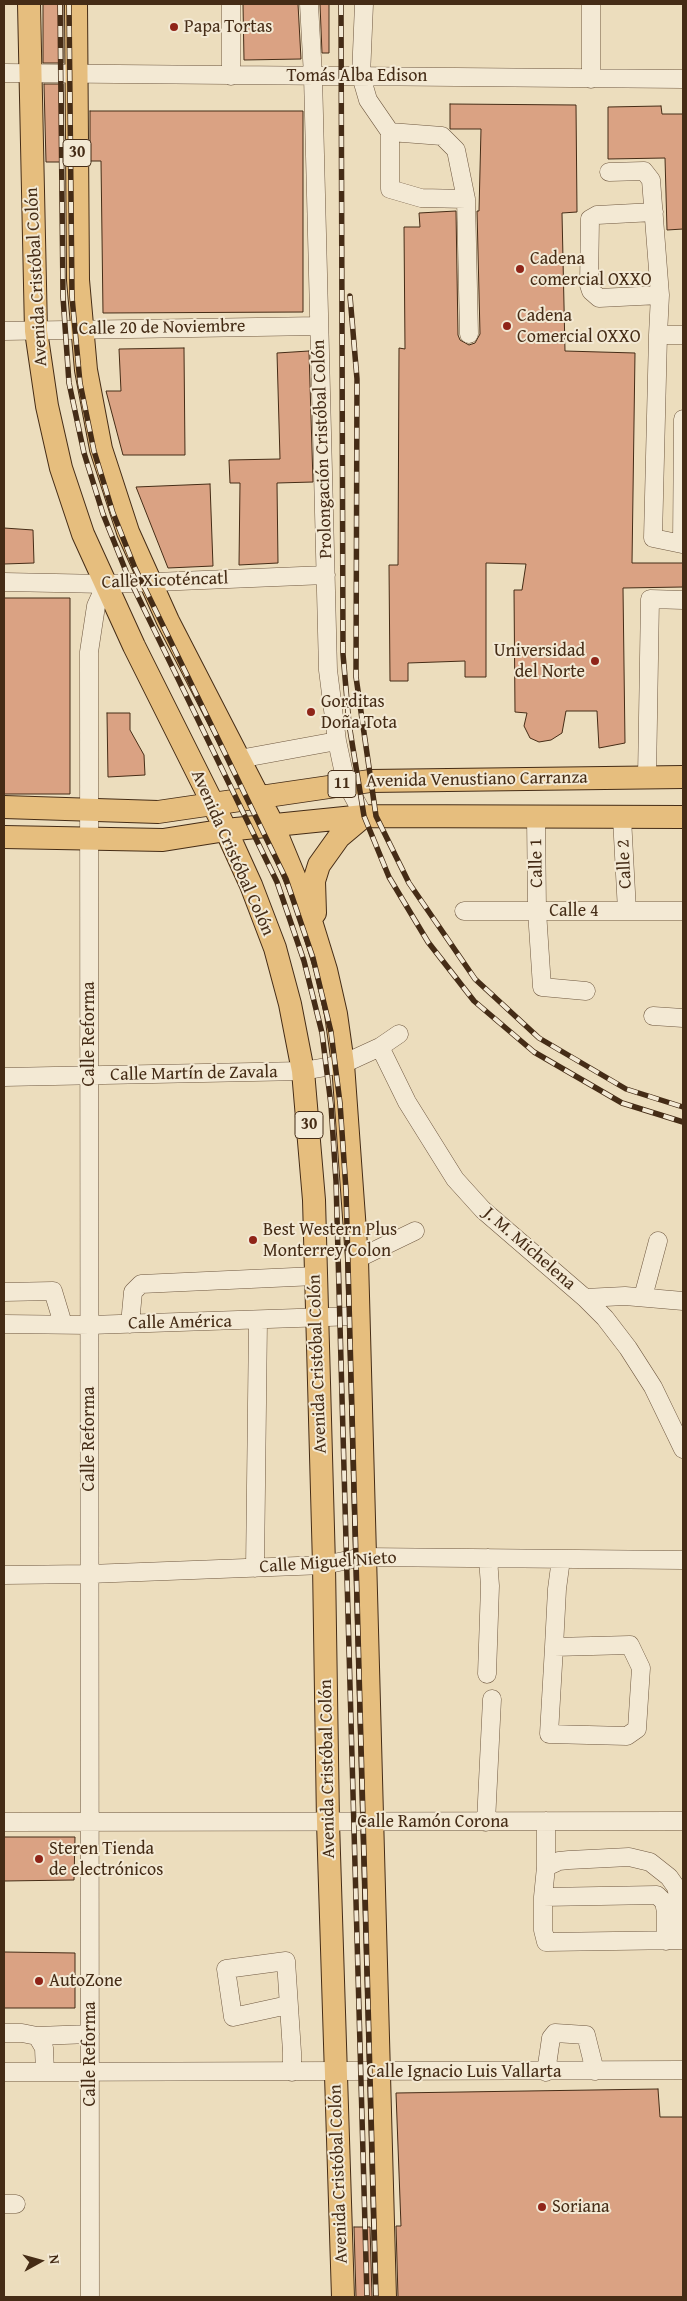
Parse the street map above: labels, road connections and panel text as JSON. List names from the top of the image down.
{
  "streets": {
    "main road": [
      "30",
      "Avenida Cristóbal Colón",
      "Avenida Venustiano Carranza",
      "11"
    ],
    "street": [
      "Tomás Alba Edison",
      "Calle 20 de Noviembre",
      "Prolongación Cristóbal Colón",
      "Calle Xicoténcatl",
      "Calle 1",
      "Calle 2",
      "Calle 4",
      "Calle Reforma",
      "Calle Martín de Zavala",
      "J. M. Michelena",
      "Calle América",
      "Calle Miguel Nieto",
      "Calle Ramón Corona",
      "Calle Ignacio Luis Vallarta"
    ]
  },
  "crossings": [
    ["Tomás Alba Edison", "30"],
    ["Tomás Alba Edison", "Avenida Cristóbal Colón"],
    ["Tomás Alba Edison", "Prolongación Cristóbal Colón"],
    ["30", "Calle 20 de Noviembre"],
    ["30", "Calle Xicoténcatl"],
    ["30", "Avenida Venustiano Carranza"],
    ["30", "Calle Martín de Zavala"],
    ["30", "Calle América"],
    ["30", "Calle Miguel Nieto"],
    ["30", "Calle Ramón Corona"],
    ["30", "Calle Ignacio Luis Vallarta"],
    ["Avenida Cristóbal Colón", "Calle 20 de Noviembre"],
    ["Avenida Cristóbal Colón", "Calle Xicoténcatl"],
    ["Avenida Cristóbal Colón", "Avenida Venustiano Carranza"],
    ["Avenida Cristóbal Colón", "Calle Reforma"],
    ["Avenida Cristóbal Colón", "Calle Martín de Zavala"],
    ["Avenida Cristóbal Colón", "Calle América"],
    ["Avenida Cristóbal Colón", "Calle Miguel Nieto"],
    ["Avenida Cristóbal Colón", "Calle Ramón Corona"],
    ["Avenida Cristóbal Colón", "Calle Ignacio Luis Vallarta"],
    ["Calle 20 de Noviembre", "Prolongación Cristóbal Colón"],
    ["Prolongación Cristóbal Colón", "Calle Xicoténcatl"],
    ["Prolongación Cristóbal Colón", "Avenida Venustiano Carranza"],
    ["Calle Xicoténcatl", "Calle Reforma"],
    ["Avenida Venustiano Carranza", "Calle 1"],
    ["Avenida Venustiano Carranza", "Calle 2"],
    ["Avenida Venustiano Carranza", "Calle Reforma"],
    ["Calle 1", "Calle 4"],
    ["Calle 2", "Calle 4"],
    ["Calle Reforma", "Calle Martín de Zavala"],
    ["Calle Reforma", "Calle América"],
    ["Calle Reforma", "Calle Miguel Nieto"],
    ["Calle Reforma", "Calle Ramón Corona"],
    ["Calle Reforma", "Calle Ignacio Luis Vallarta"],
    ["Calle Martín de Zavala", "J. M. Michelena"]
  ],
  "places": [
    "Papa Tortas",
    "Cadena comercial OXXO",
    "Cadena Comercial OXXO",
    "Universidad del Norte",
    "Gorditas Doña Tota",
    "Best Western Plus Monterrey Colon",
    "Steren Tienda de electrónicos",
    "AutoZone",
    "Soriana"
  ],
  "north": "right"
}
